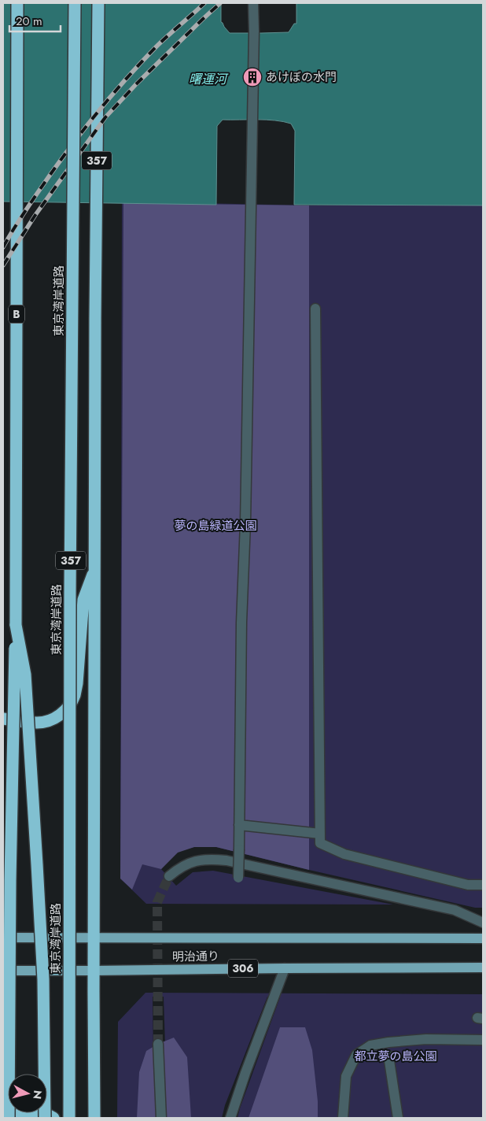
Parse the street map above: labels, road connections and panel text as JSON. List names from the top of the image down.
{
  "streets": {
    "highway": ["357", "東京湾岸道路", "B"],
    "main road": ["明治通り", "306"]
  },
  "crossings": [
    ["357", "明治通り"]
  ],
  "water": ["曙運河"],
  "parks": ["夢の島緑道公園", "都立夢の島公園"],
  "places": {
    "building": ["あけぼの水門"]
  },
  "scale_bar": "20 m",
  "north": "right"
}
